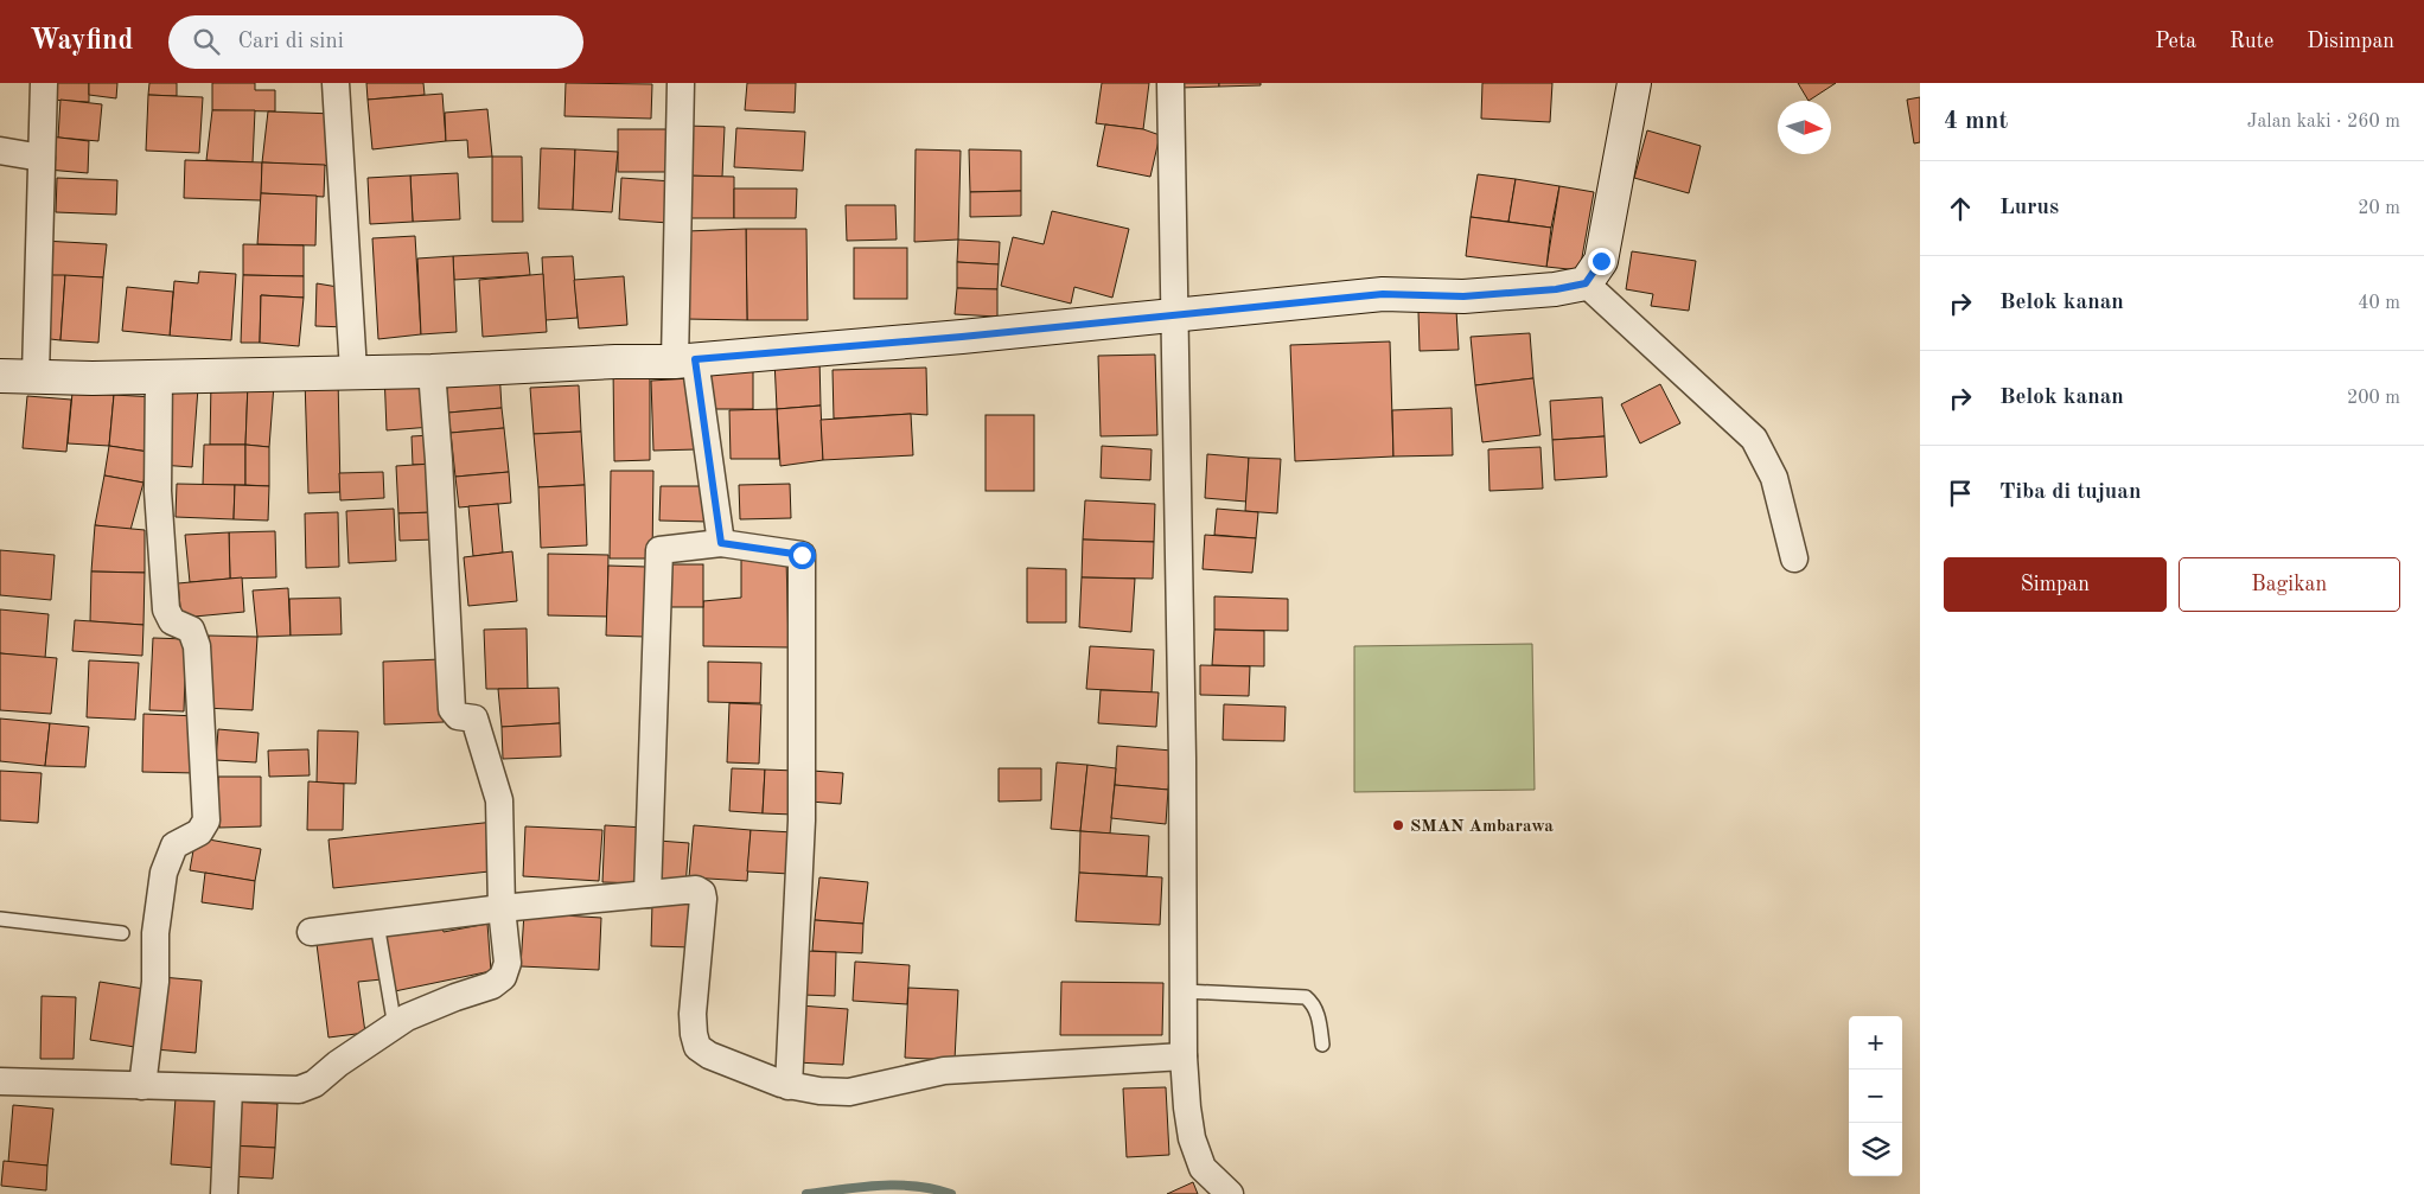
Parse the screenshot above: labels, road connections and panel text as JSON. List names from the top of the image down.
{
  "places": ["SMAN Ambarawa"],
  "north": "right",
  "page": {
    "header": "Wayfind",
    "search": "Cari di sini",
    "nav": ["Peta", "Rute", "Disimpan"],
    "heading": ["4 mnt", "Jalan kaki · 260 m"],
    "list": [
      ["Lurus", "20 m"],
      ["Belok kanan", "40 m"],
      ["Belok kanan", "200 m"],
      "Tiba di tujuan"
    ],
    "buttons": ["Simpan", "Bagikan"],
    "map_buttons": ["+", "−"]
  }
}
